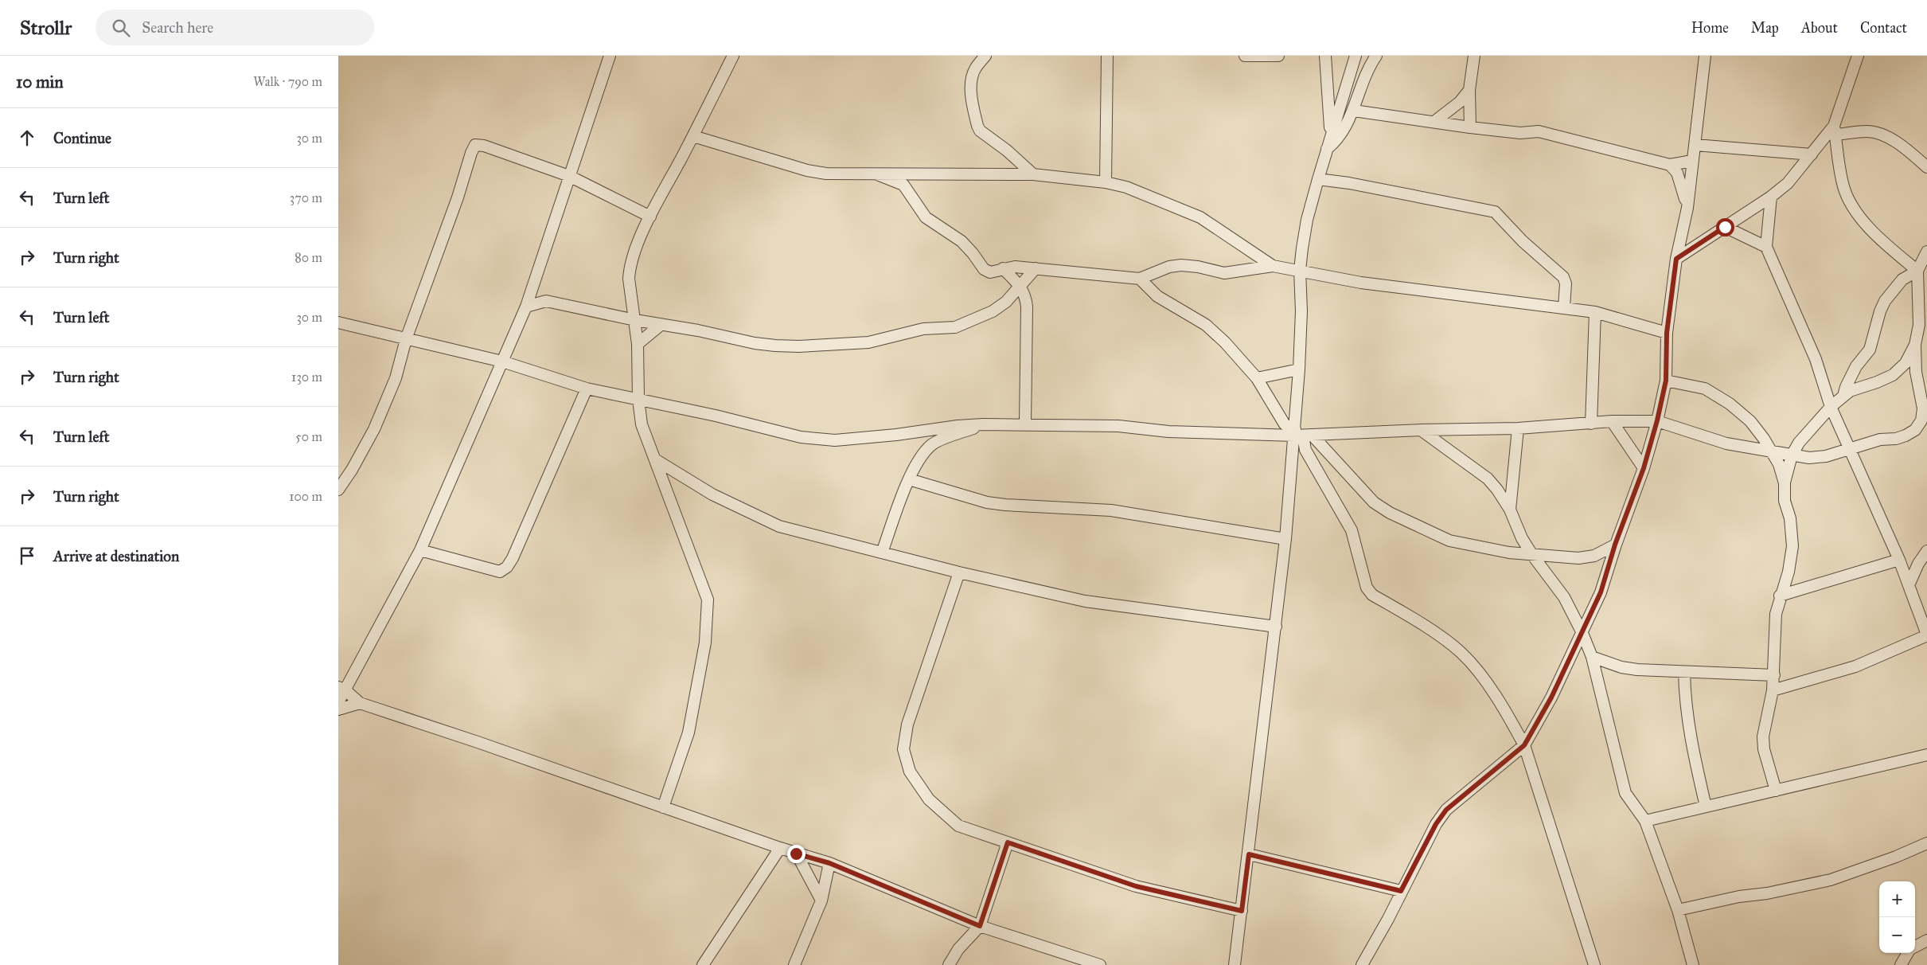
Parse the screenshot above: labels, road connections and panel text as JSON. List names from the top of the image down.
{
  "page": {
    "header": "Strollr",
    "search": "Search here",
    "nav": [
      "Home",
      "Map",
      "About",
      "Contact"
    ],
    "heading": ["10 min", "Walk · 790 m"],
    "list": [
      ["Continue", "30 m"],
      ["Turn left", "370 m"],
      ["Turn right", "80 m"],
      ["Turn left", "30 m"],
      ["Turn right", "130 m"],
      ["Turn left", "50 m"],
      ["Turn right", "100 m"],
      "Arrive at destination"
    ],
    "map_buttons": ["+", "−"]
  }
}
